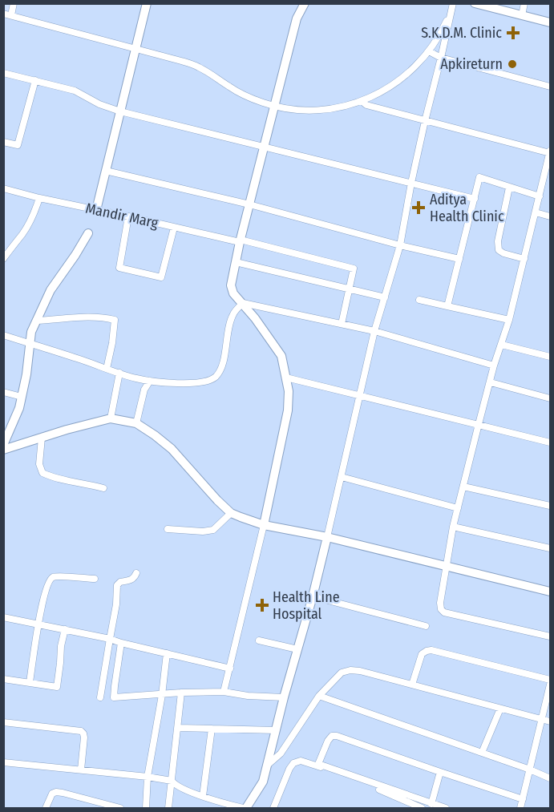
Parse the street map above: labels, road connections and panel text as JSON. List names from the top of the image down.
{
  "streets": {
    "street": ["Mandir Marg"]
  },
  "places": {
    "health": ["S.K.D.M. Clinic", "Aditya Health Clinic", "Health Line Hospital"],
    "other": ["Apkireturn"]
  }
}
